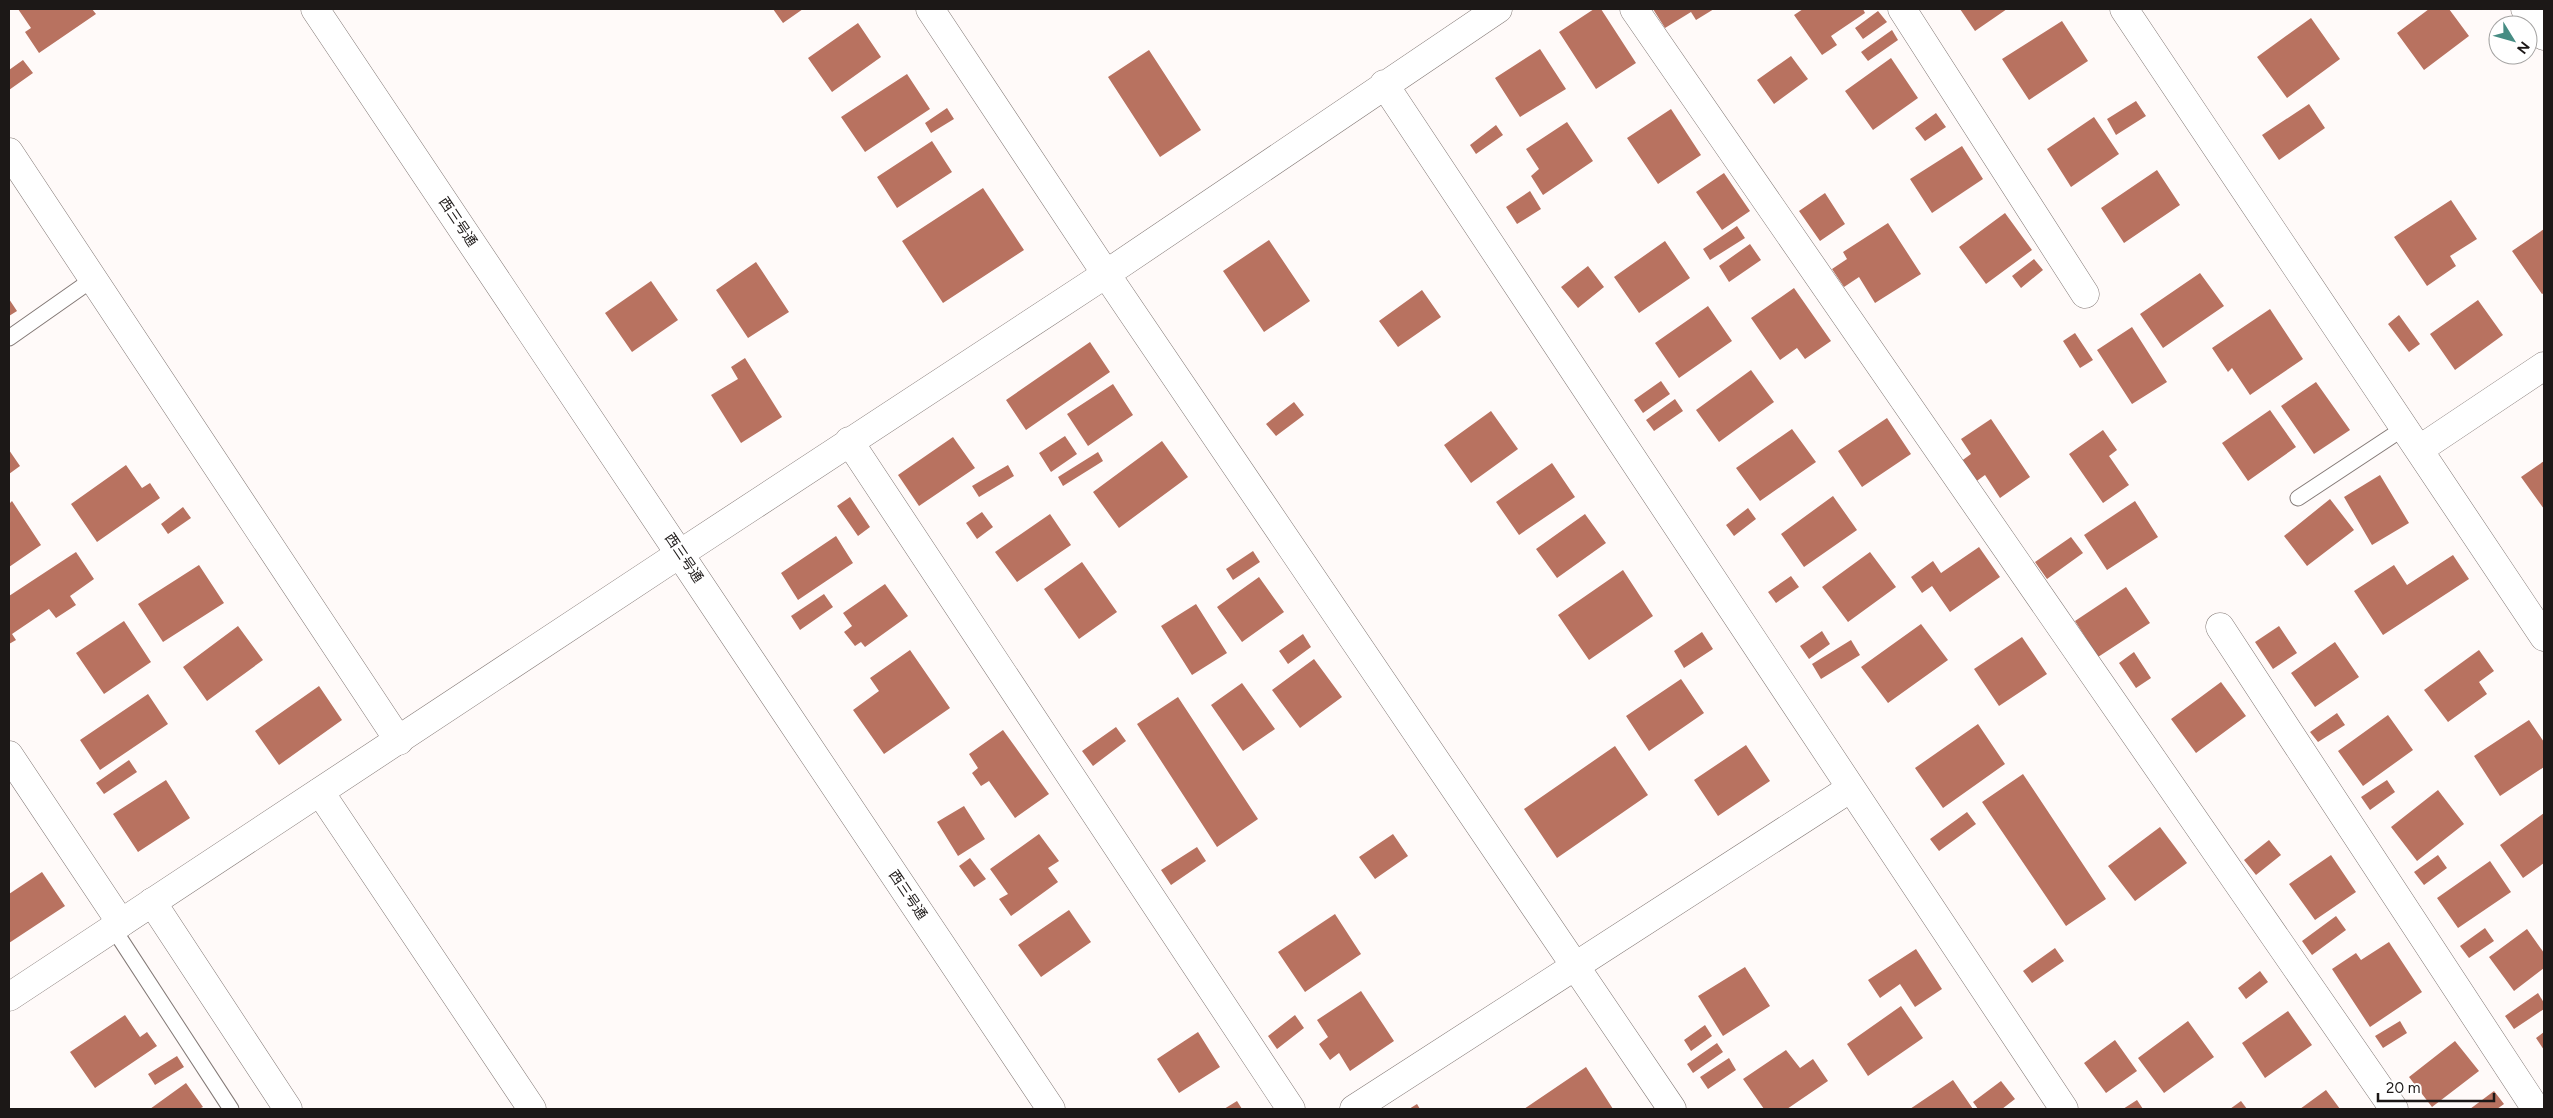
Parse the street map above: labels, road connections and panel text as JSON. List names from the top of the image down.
{
  "streets": {
    "street": ["西三号通"]
  },
  "scale_bar": "20 m",
  "north": "bottom right"
}
